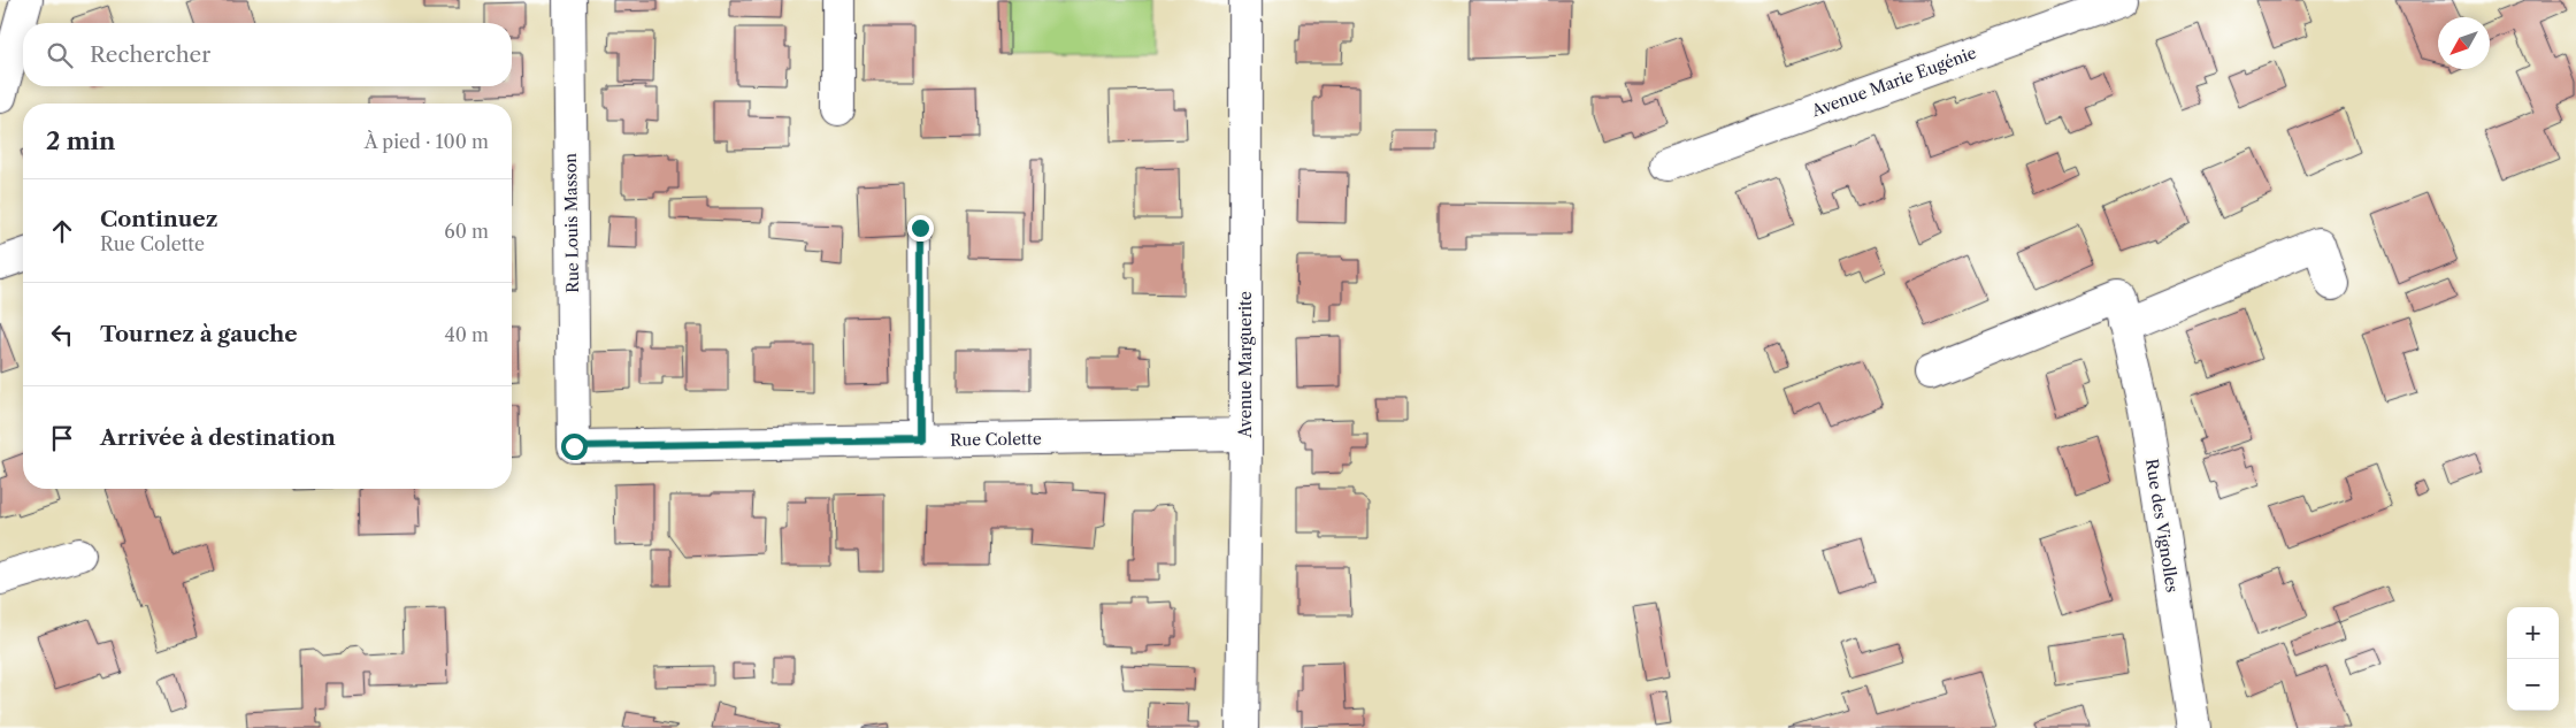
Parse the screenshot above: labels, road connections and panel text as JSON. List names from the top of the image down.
{
  "streets": {
    "street": [
      "Avenue Marie Eugénie",
      "Rue Louis Masson",
      "Avenue Marguerite",
      "Rue Colette",
      "Rue des Vignolles"
    ]
  },
  "crossings": [
    ["Rue Louis Masson", "Rue Colette"],
    ["Avenue Marguerite", "Rue Colette"]
  ],
  "north": "bottom left",
  "page": {
    "search": "Rechercher",
    "heading": ["2 min", "À pied · 100 m"],
    "list": [
      ["Continuez", "Rue Colette", "60 m"],
      ["Tournez à gauche", "40 m"],
      "Arrivée à destination"
    ],
    "map_buttons": ["+", "−"]
  }
}
